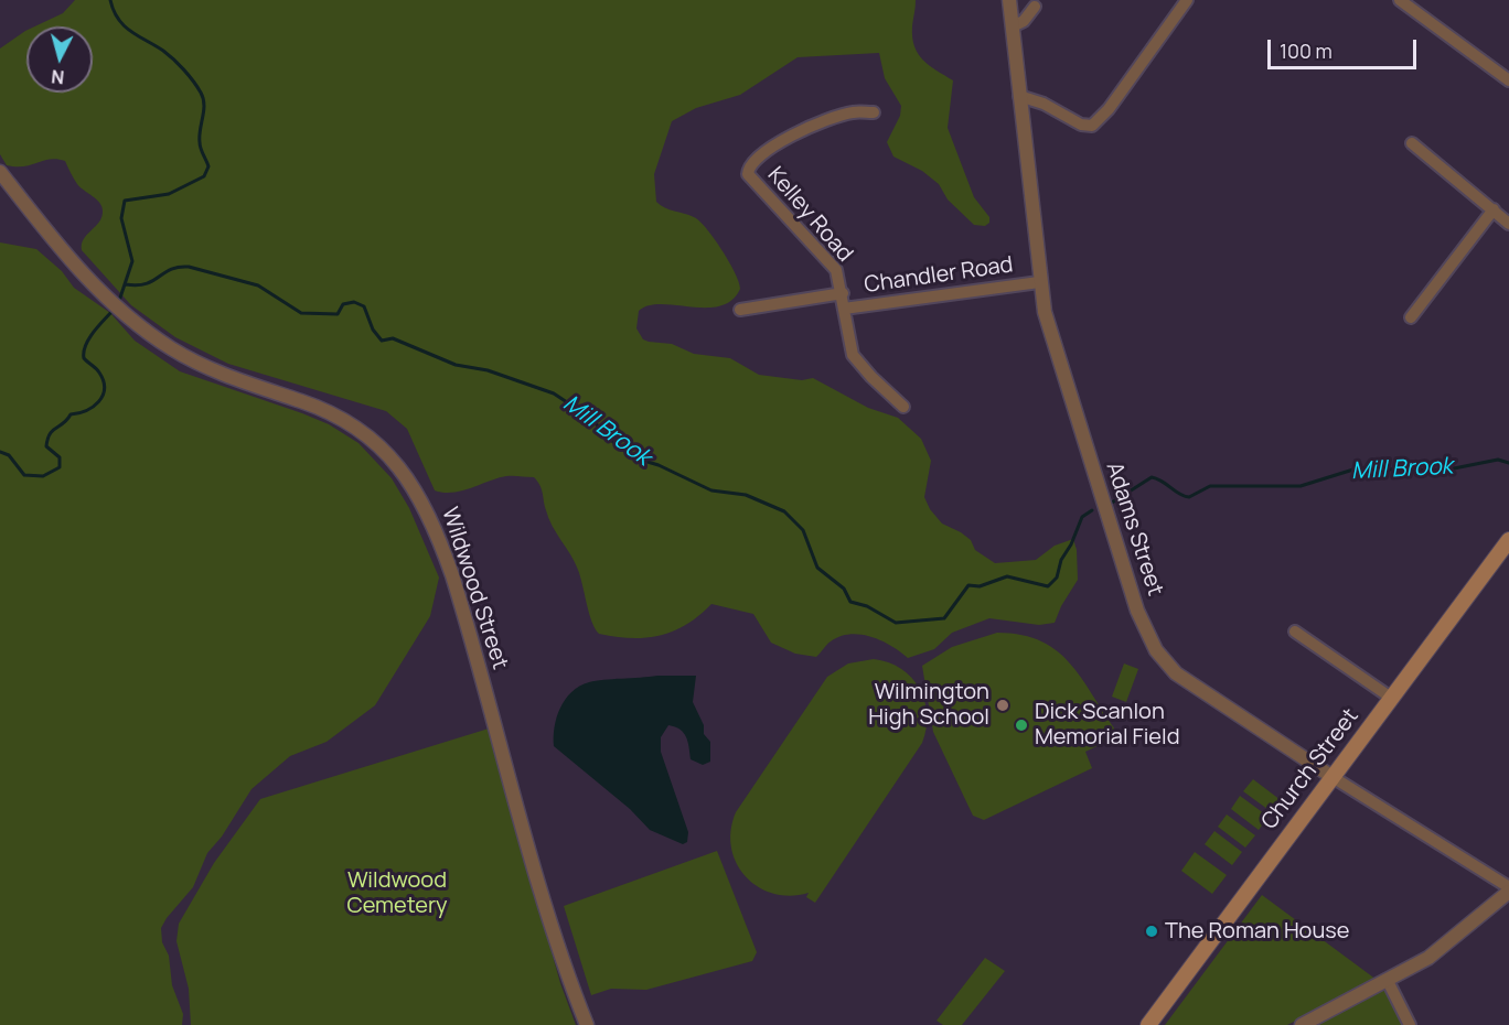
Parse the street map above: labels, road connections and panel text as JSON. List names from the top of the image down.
{
  "streets": {
    "main road": ["Church Street"],
    "street": [
      "Kelley Road",
      "Chandler Road",
      "Adams Street",
      "Wildwood Street"
    ]
  },
  "crossings": [
    ["Kelley Road", "Chandler Road"],
    ["Chandler Road", "Adams Street"],
    ["Adams Street", "Church Street"]
  ],
  "water": ["Mill Brook"],
  "parks": ["Wildwood Cemetery"],
  "places": ["Wilmington High School", "Dick Scanlon Memorial Field", "The Roman House"],
  "scale_bar": "100 m",
  "north": "bottom"
}
